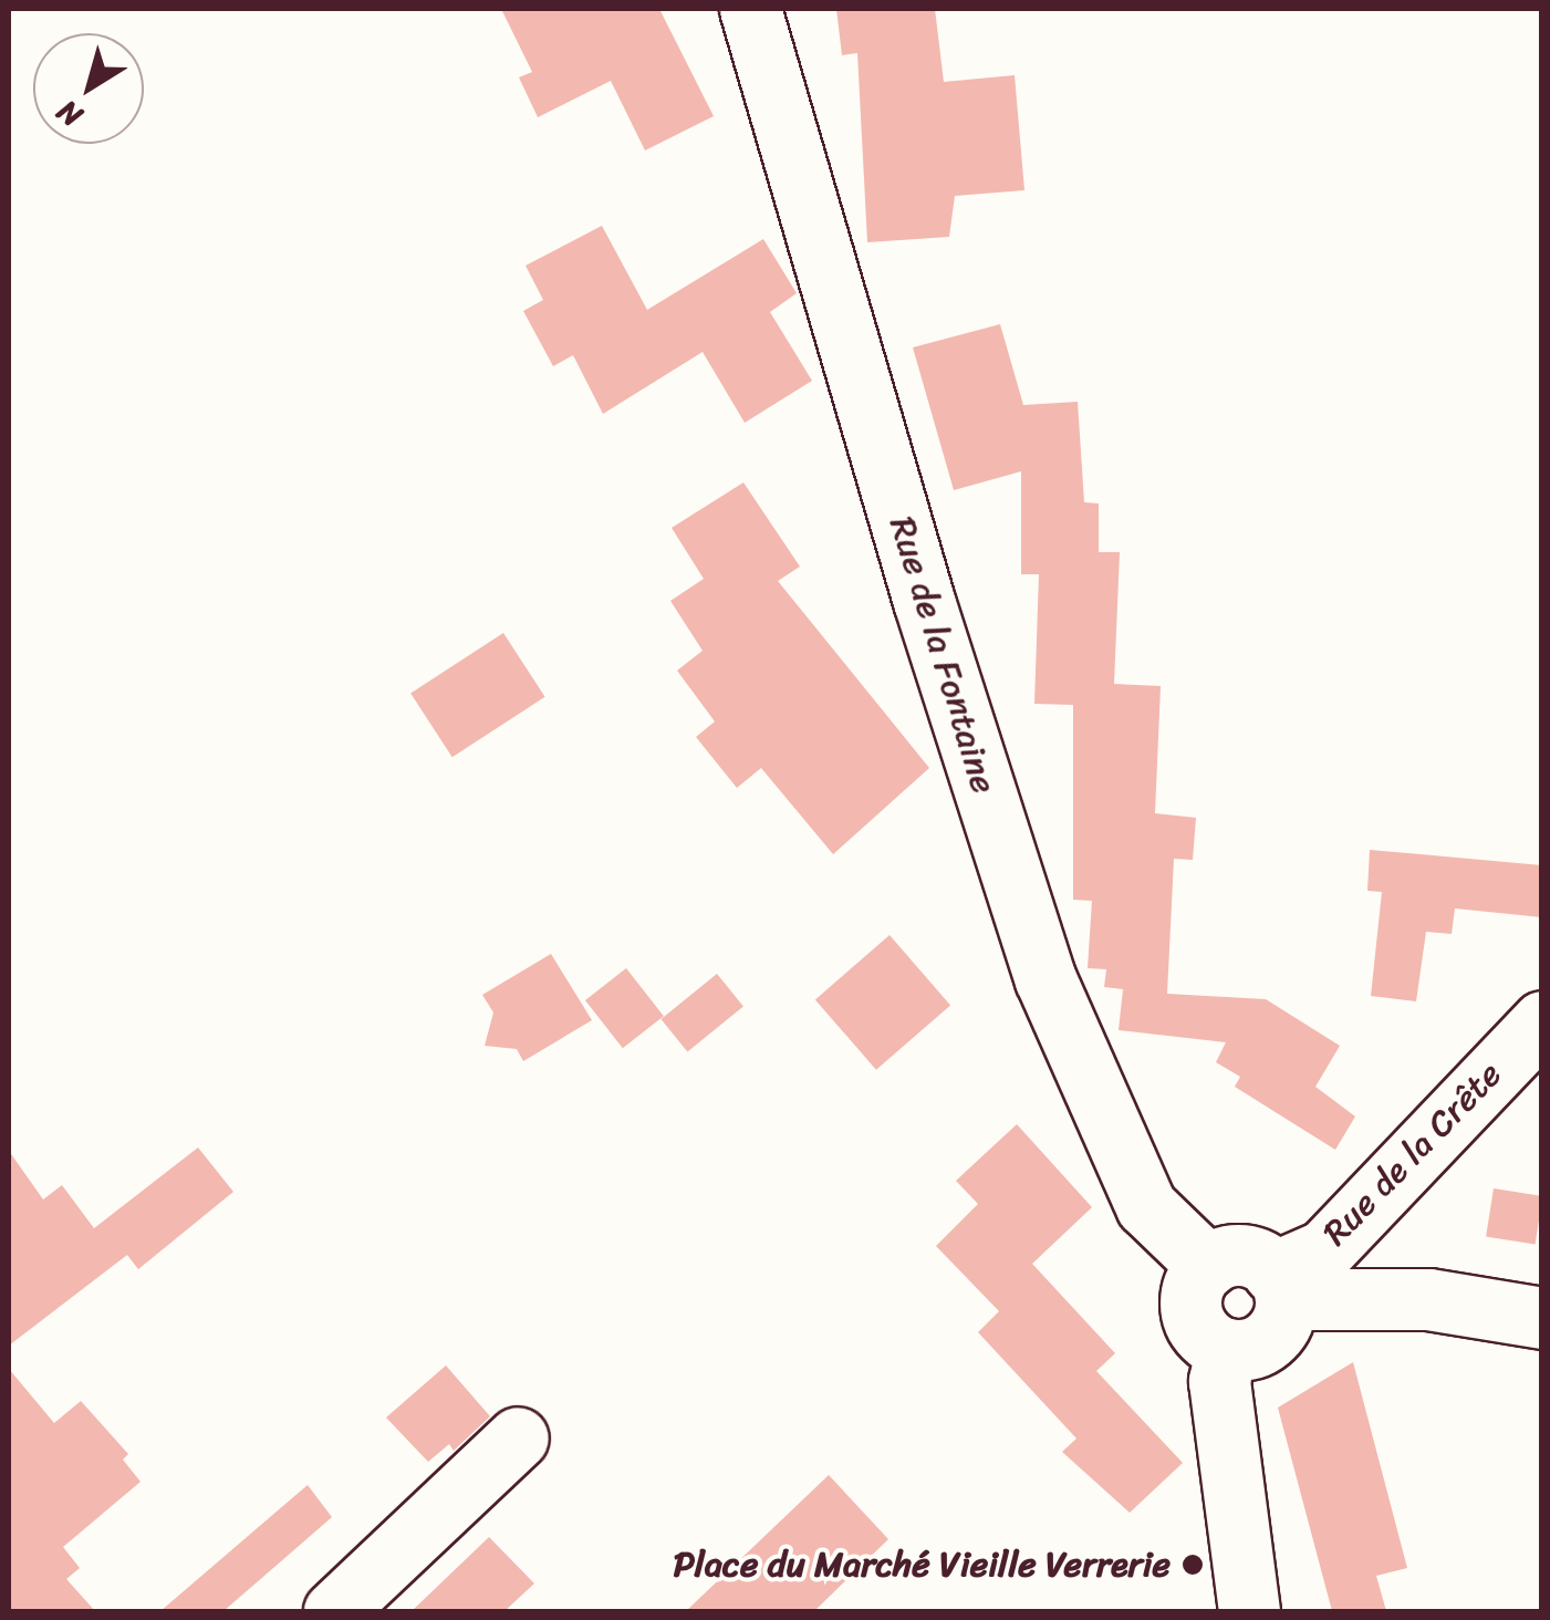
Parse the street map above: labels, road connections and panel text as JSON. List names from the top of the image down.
{
  "streets": {
    "street": ["Rue de la Fontaine", "Rue de la Crête"]
  },
  "crossings": [
    ["Rue de la Fontaine", "Rue de la Crête"]
  ],
  "places": ["Place du Marché Vieille Verrerie"],
  "north": "bottom left"
}
